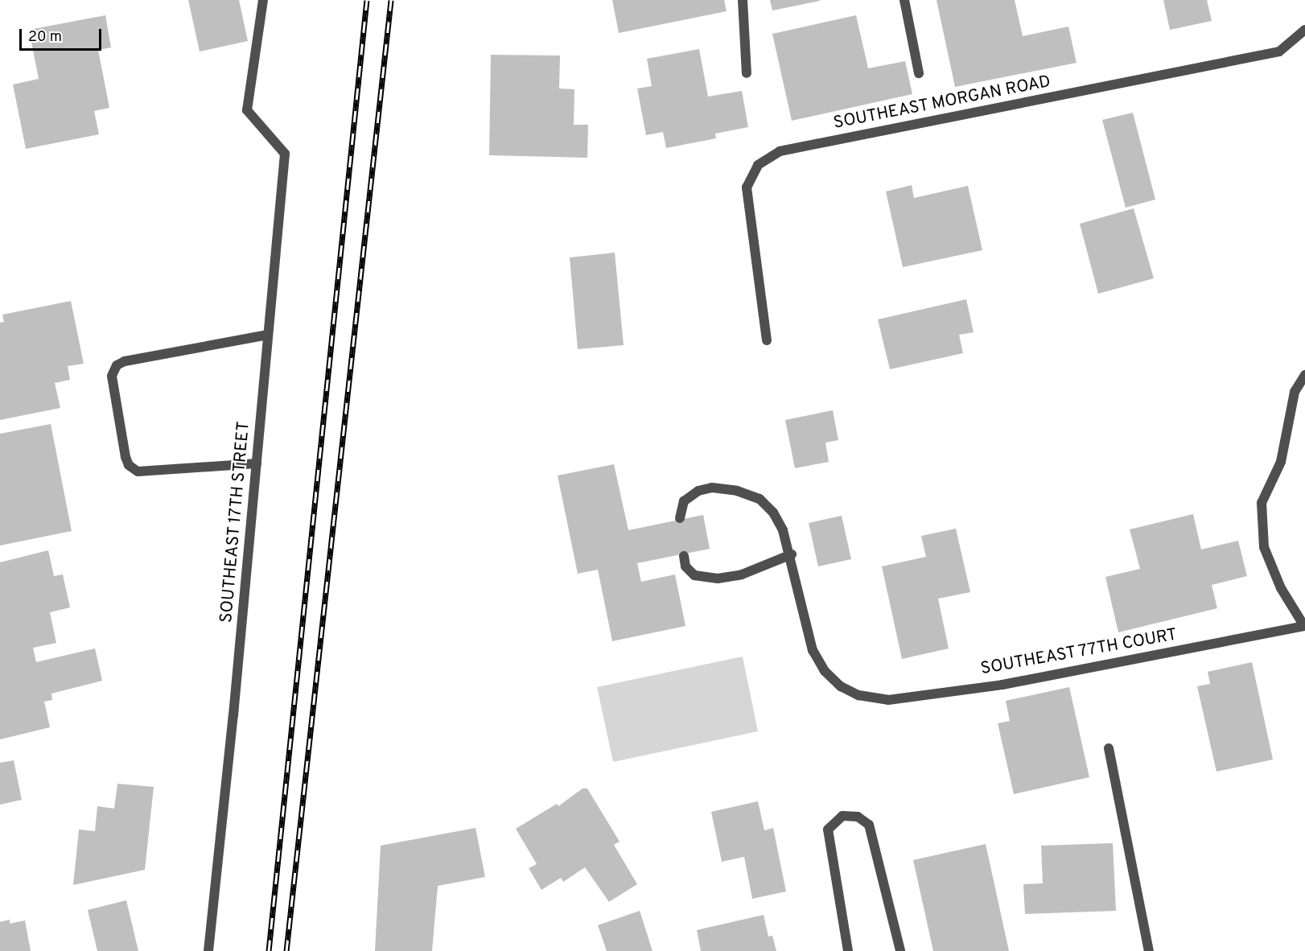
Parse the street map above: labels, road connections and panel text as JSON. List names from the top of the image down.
{
  "streets": {
    "street": ["SOUTHEAST MORGAN ROAD", "SOUTHEAST 17TH STREET", "SOUTHEAST 77TH COURT"]
  },
  "scale_bar": "20 m"
}
